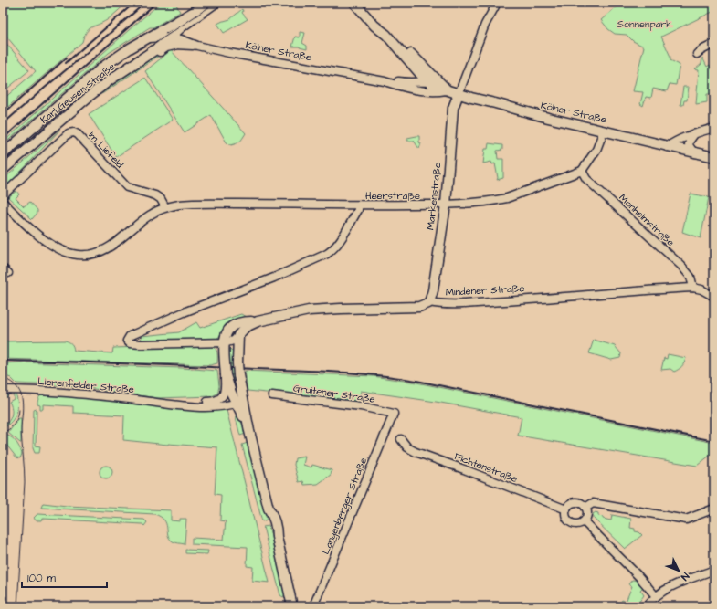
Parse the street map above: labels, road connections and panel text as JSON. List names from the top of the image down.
{
  "streets": {
    "main road": [
      "Kölner Straße",
      "Karl-Geusen-Straße",
      "Markenstraße",
      "Mindener Straße"
    ],
    "street": [
      "Im Liefeld",
      "Heerstraße",
      "Monheimstraße",
      "Lierenfelder Straße",
      "Gruitener Straße",
      "Fichtenstraße",
      "Langenberger Straße"
    ]
  },
  "crossings": [
    ["Kölner Straße", "Karl-Geusen-Straße"],
    ["Kölner Straße", "Markenstraße"],
    ["Heerstraße", "Markenstraße"],
    ["Heerstraße", "Monheimstraße"],
    ["Heerstraße", "Mindener Straße"],
    ["Markenstraße", "Mindener Straße"],
    ["Monheimstraße", "Mindener Straße"],
    ["Gruitener Straße", "Langenberger Straße"]
  ],
  "parks": ["Sonnenpark"],
  "scale_bar": "100 m",
  "north": "bottom right"
}
